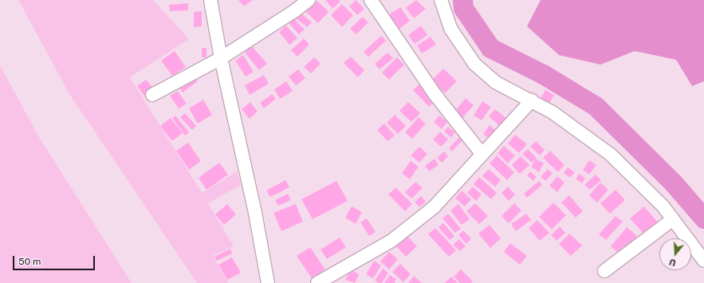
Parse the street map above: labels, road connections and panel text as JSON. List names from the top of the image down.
{
  "scale_bar": "50 m",
  "north": "bottom"
}
